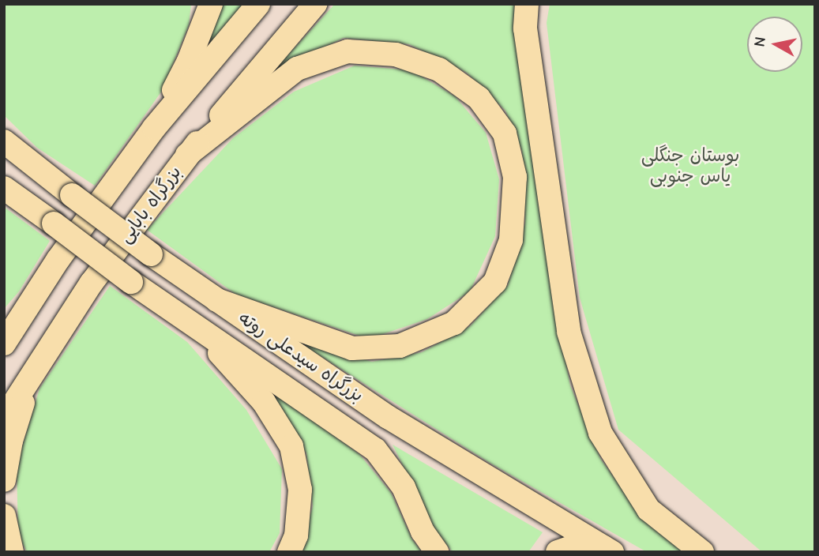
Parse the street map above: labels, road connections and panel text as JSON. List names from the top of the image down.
{
  "streets": {
    "highway": ["بزرگراه بابایی", "بزرگراه سیدعلی روته"]
  },
  "parks": ["بوستان جنگلی یاس جنوبی"],
  "north": "left"
}
